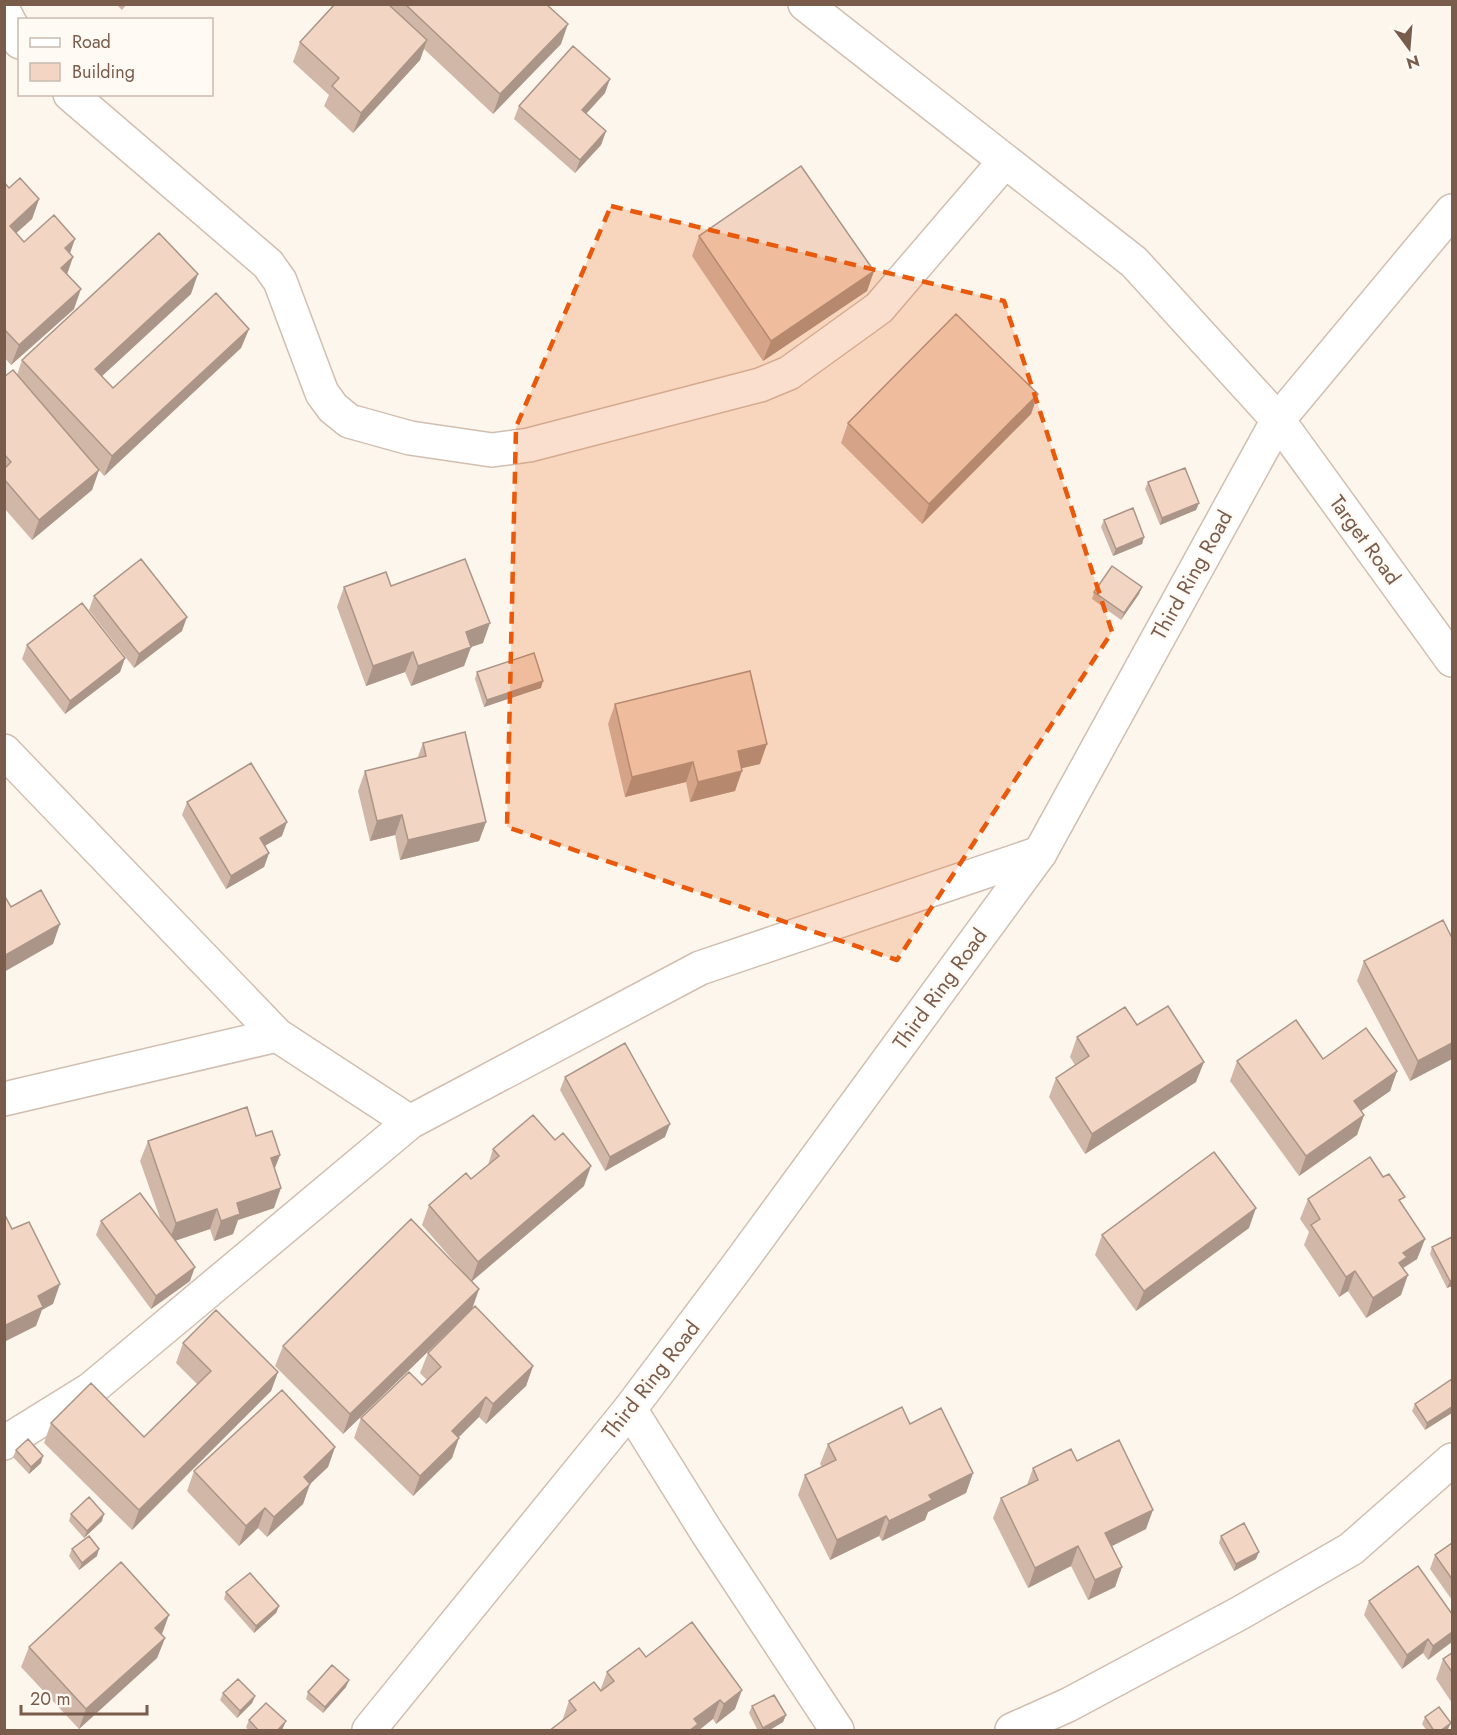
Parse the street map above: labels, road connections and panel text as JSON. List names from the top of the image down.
{
  "streets": {
    "street": ["Target Road", "Third Ring Road"]
  },
  "crossings": [
    ["Target Road", "Third Ring Road"]
  ],
  "legend": ["Road", "Building"],
  "scale_bar": "20 m",
  "north": "bottom"
}
